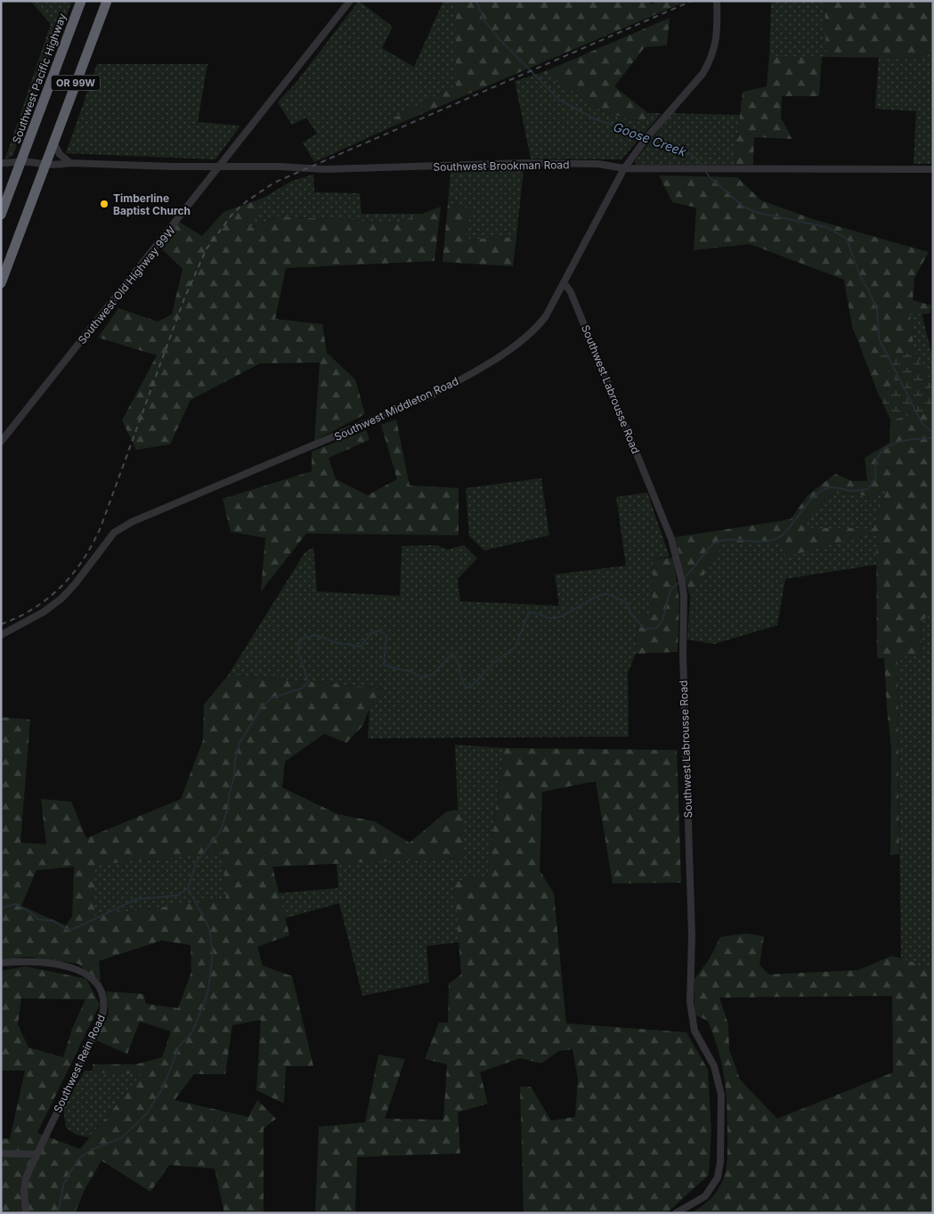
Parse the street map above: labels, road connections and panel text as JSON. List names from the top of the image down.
{
  "streets": {
    "highway": ["Southwest Pacific Highway", "OR 99W"],
    "street": [
      "Southwest Brookman Road",
      "Southwest Old Highway 99W",
      "Southwest Labrousse Road",
      "Southwest Middleton Road",
      "Southwest Rein Road"
    ]
  },
  "crossings": [
    ["Southwest Pacific Highway", "Southwest Brookman Road"],
    ["OR 99W", "Southwest Brookman Road"],
    ["Southwest Brookman Road", "Southwest Old Highway 99W"],
    ["Southwest Brookman Road", "Southwest Middleton Road"],
    ["Southwest Labrousse Road", "Southwest Middleton Road"]
  ],
  "water": ["Goose Creek"],
  "places": ["Timberline Baptist Church"]
}
